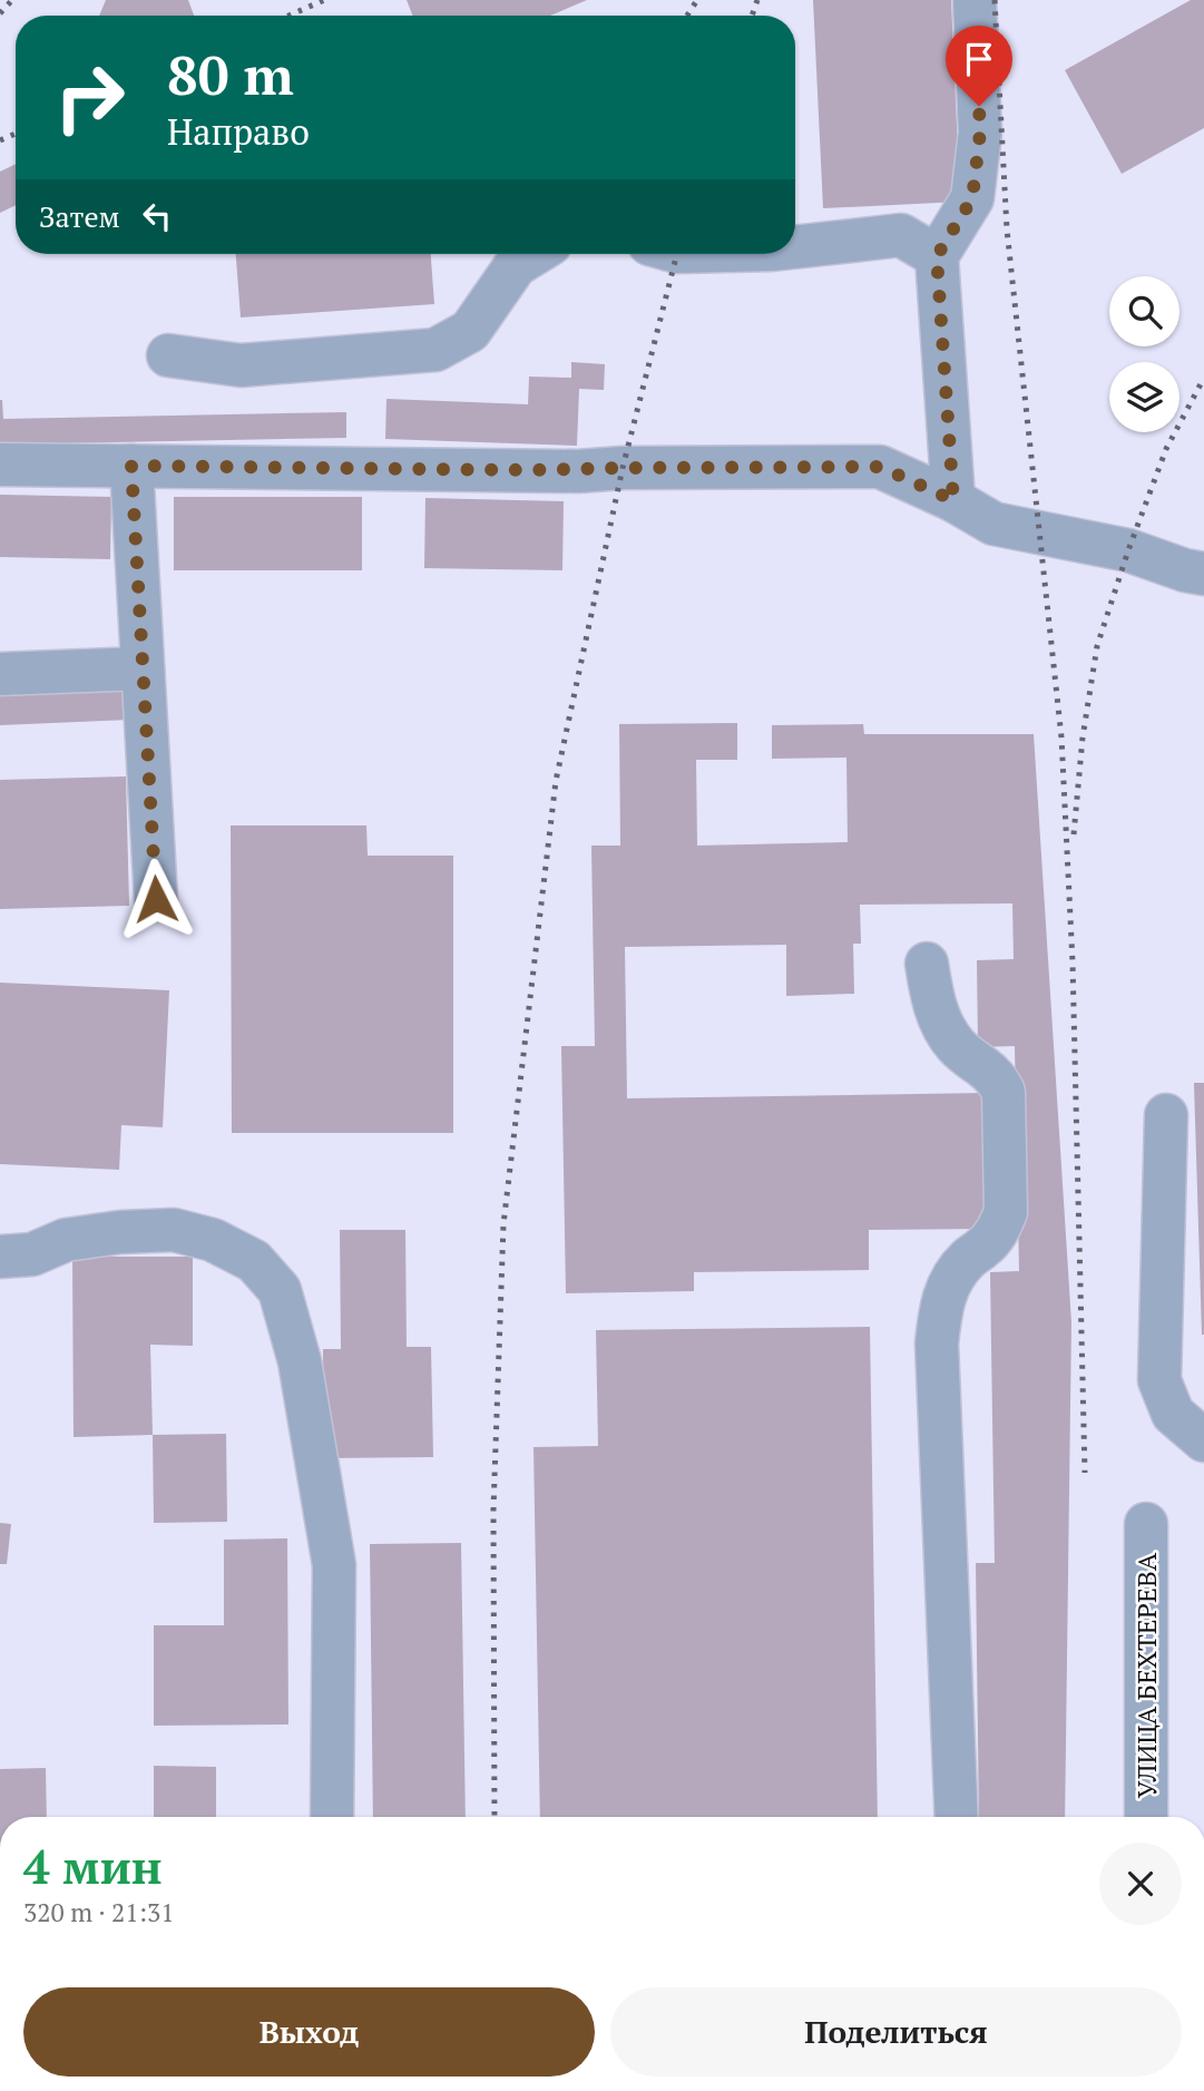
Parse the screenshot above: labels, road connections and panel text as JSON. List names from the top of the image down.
{
  "streets": {
    "street": ["УЛИЦА БЕХТЕРЕВА"]
  },
  "page": {
    "turn": ["80 m", "Направо"],
    "then": "Затем",
    "heading": ["4 мин", "320 m · 21:31"],
    "buttons": ["Выход", "Поделиться"]
  }
}
